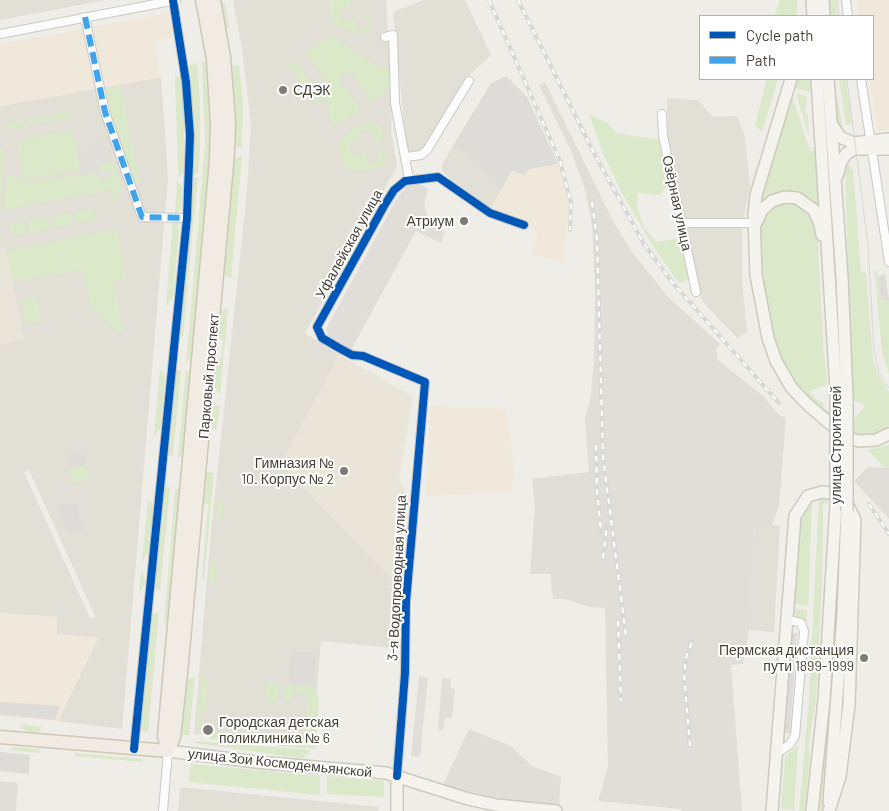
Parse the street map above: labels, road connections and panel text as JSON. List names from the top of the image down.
{
  "streets": {
    "main road": ["Парковый проспект", "улица Строителей", "улица Зои Космодемьянской"],
    "street": ["Озёрная улица", "Уфалейская улица", "3-я Водопроводная улица"]
  },
  "crossings": [
    ["Уфалейская улица", "3-я Водопроводная улица"],
    ["Парковый проспект", "улица Зои Космодемьянской"],
    ["3-я Водопроводная улица", "улица Зои Космодемьянской"]
  ],
  "places": [
    "СДЭК",
    "Атриум",
    "Гимназия № 10. Корпус № 2",
    "Пермская дистанция пути 1899-1999",
    "Городская детская поликлиника № 6"
  ],
  "legend": ["Cycle path", "Path"]
}
